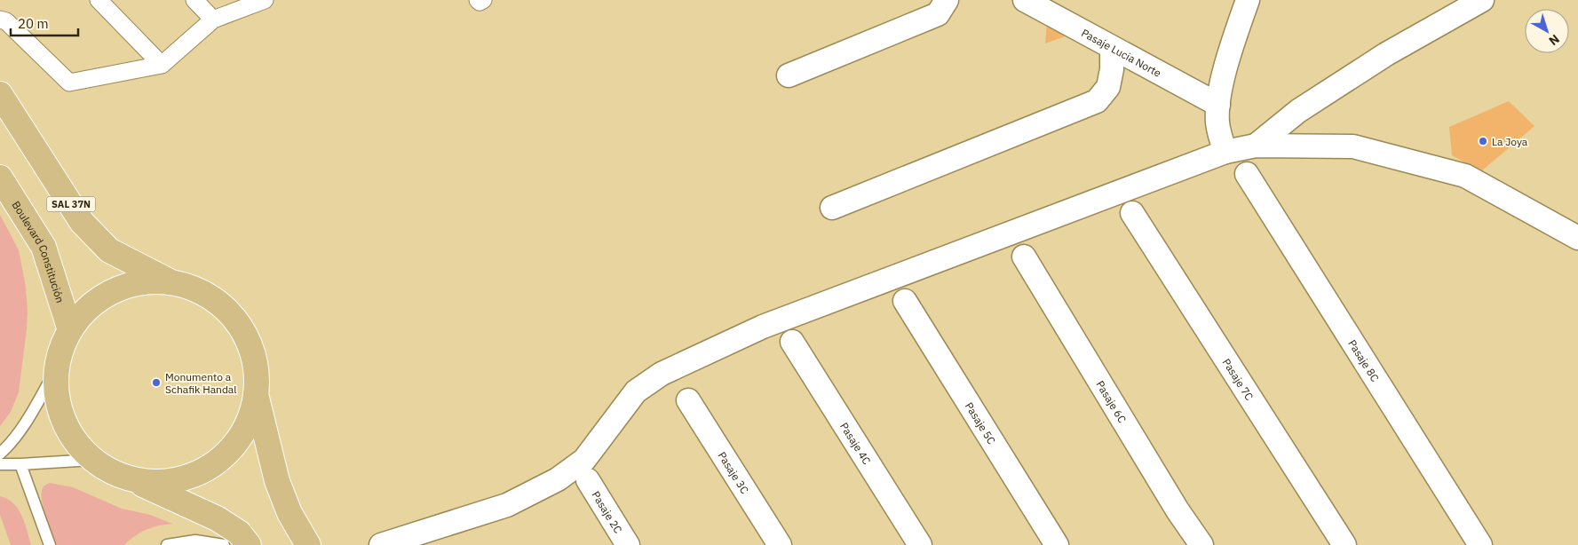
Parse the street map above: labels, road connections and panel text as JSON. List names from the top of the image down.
{
  "streets": {
    "highway": ["SAL 37N", "Boulevard Constitución"],
    "street": [
      "Pasaje Lucia Norte",
      "Pasaje 8C",
      "Pasaje 7C",
      "Pasaje 6C",
      "Pasaje 5C",
      "Pasaje 4C",
      "Pasaje 3C",
      "Pasaje 2C"
    ]
  },
  "crossings": [
    ["SAL 37N", "Boulevard Constitución"]
  ],
  "places": ["La Joya", "Monumento a Schafik Handal"],
  "scale_bar": "20 m",
  "north": "bottom right"
}
